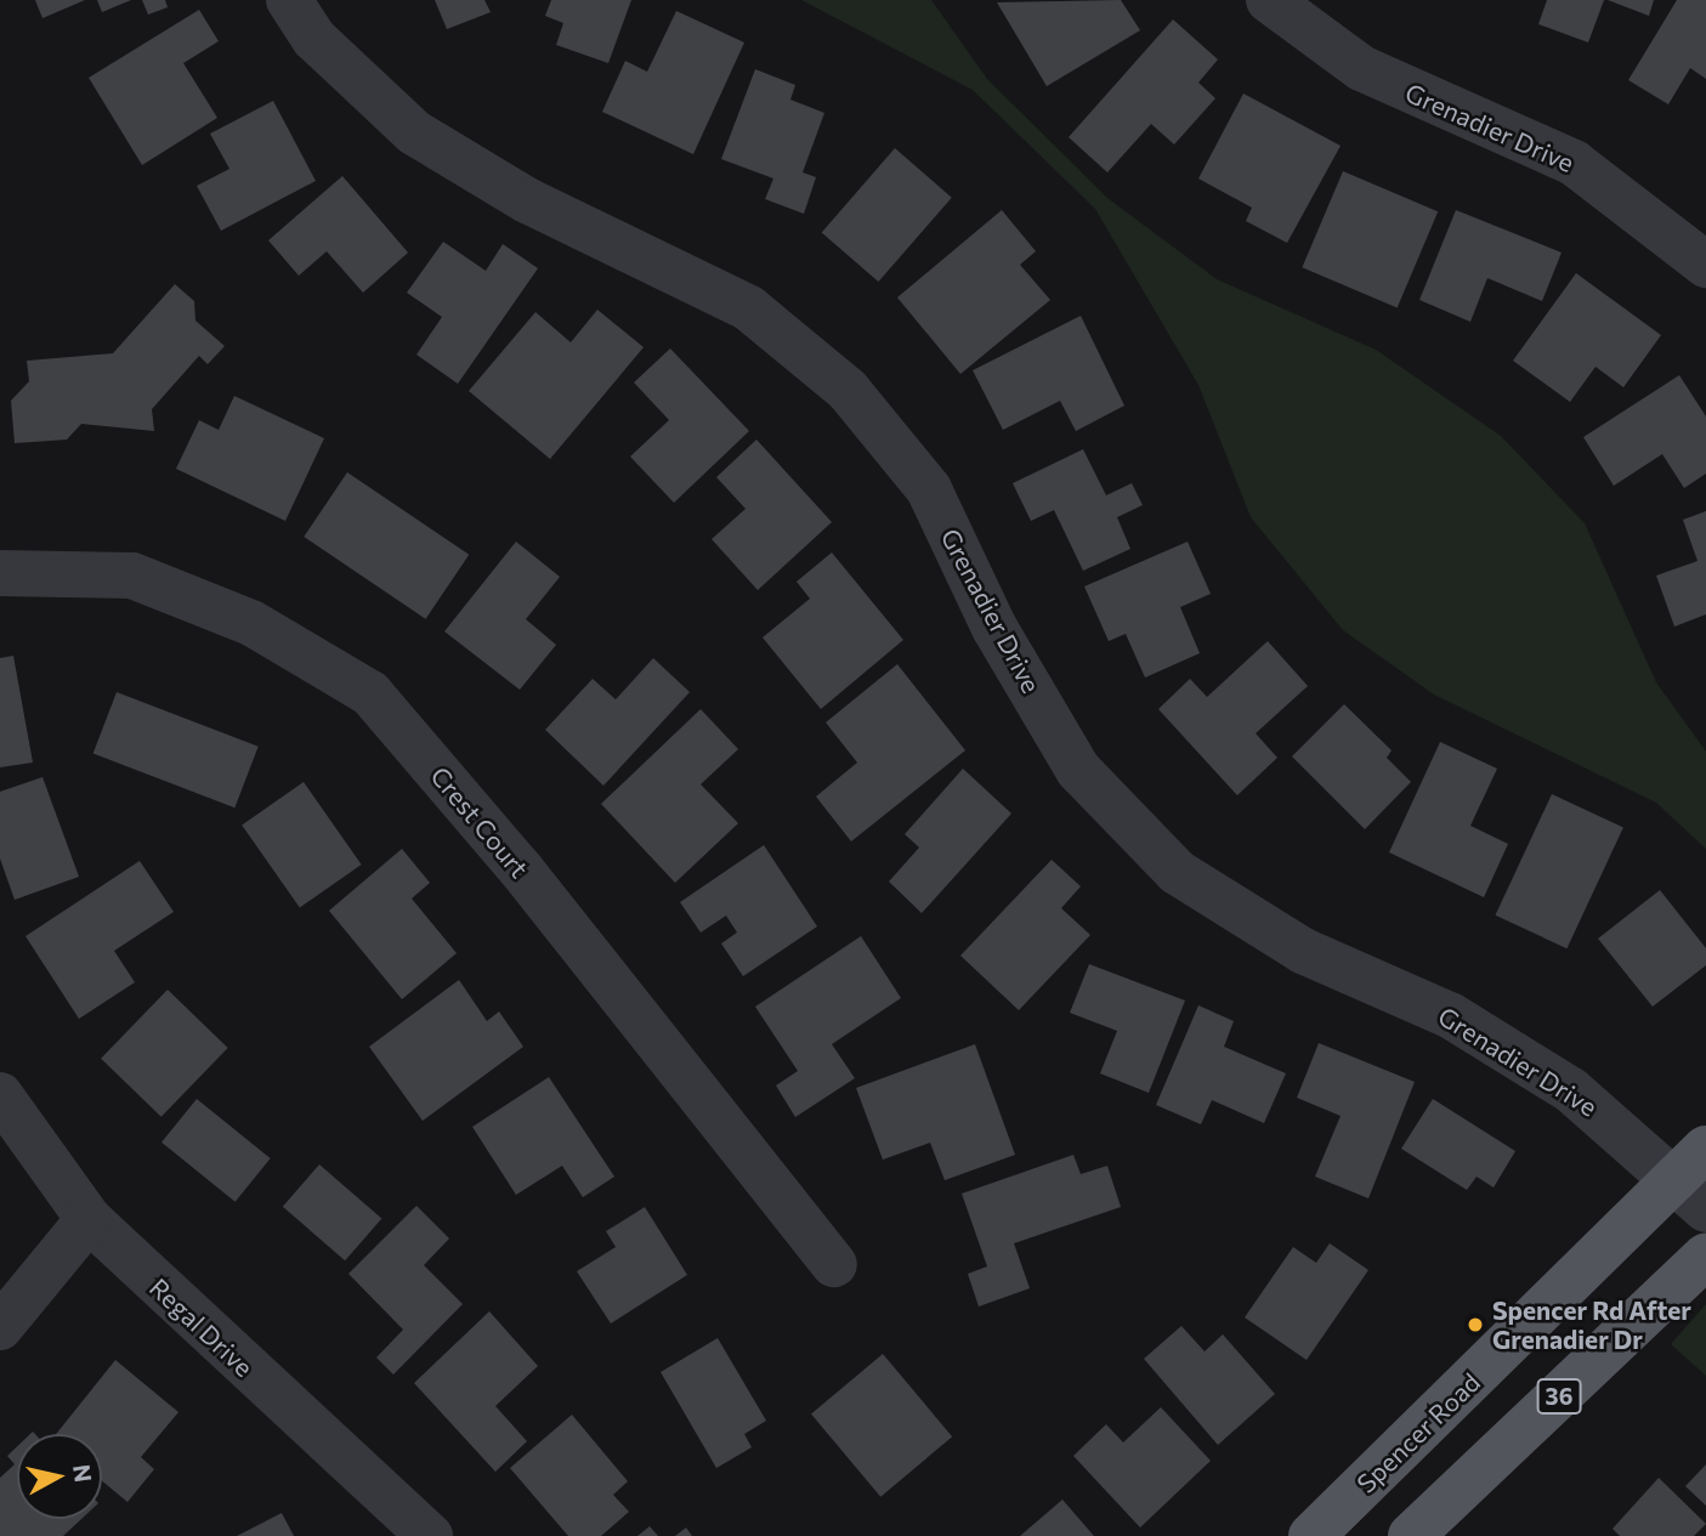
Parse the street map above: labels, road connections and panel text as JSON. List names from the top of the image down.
{
  "streets": {
    "main road": ["36", "Spencer Road"],
    "street": ["Grenadier Drive", "Crest Court", "Regal Drive"]
  },
  "crossings": [
    ["Grenadier Drive", "Spencer Road"]
  ],
  "places": ["Spencer Rd After Grenadier Dr"],
  "north": "right"
}
